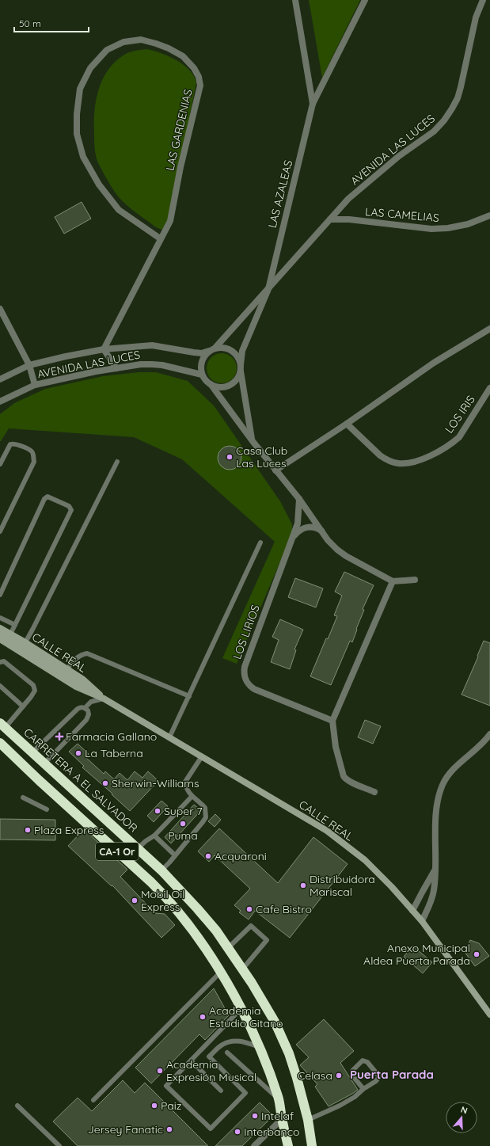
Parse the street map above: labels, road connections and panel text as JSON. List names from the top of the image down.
{
  "streets": {
    "highway": ["CARRETERA A EL SALVADOR", "CA-1 Or"],
    "main road": ["CALLE REAL"],
    "street": [
      "LAS GARDENIAS",
      "AVENIDA LAS LUCES",
      "LAS AZALEAS",
      "LAS CAMELIAS",
      "LOS IRIS",
      "LOS LIRIOS"
    ]
  },
  "crossings": [
    ["LAS GARDENIAS", "AVENIDA LAS LUCES"],
    ["AVENIDA LAS LUCES", "LAS AZALEAS"],
    ["AVENIDA LAS LUCES", "LAS CAMELIAS"]
  ],
  "districts": ["Puerta Parada"],
  "places": {
    "other": [
      "Casa Club Las Luces",
      "La Taberna",
      "Sherwin-Williams",
      "Super 7",
      "Puma",
      "Plaza Express",
      "Acquaroni",
      "Distribuidora Mariscal",
      "Mobil Oil Express",
      "Cafe Bistro",
      "Anexo Municipal Aldea Puerta Parada",
      "Academia Estudio Gitano",
      "Academia Expresión Musical",
      "Celasa",
      "Paiz",
      "Intelaf",
      "Jersey Fanatic",
      "Interbanco"
    ],
    "health": ["Farmacia Gallano"]
  },
  "scale_bar": "50 m",
  "north": "top"
}
